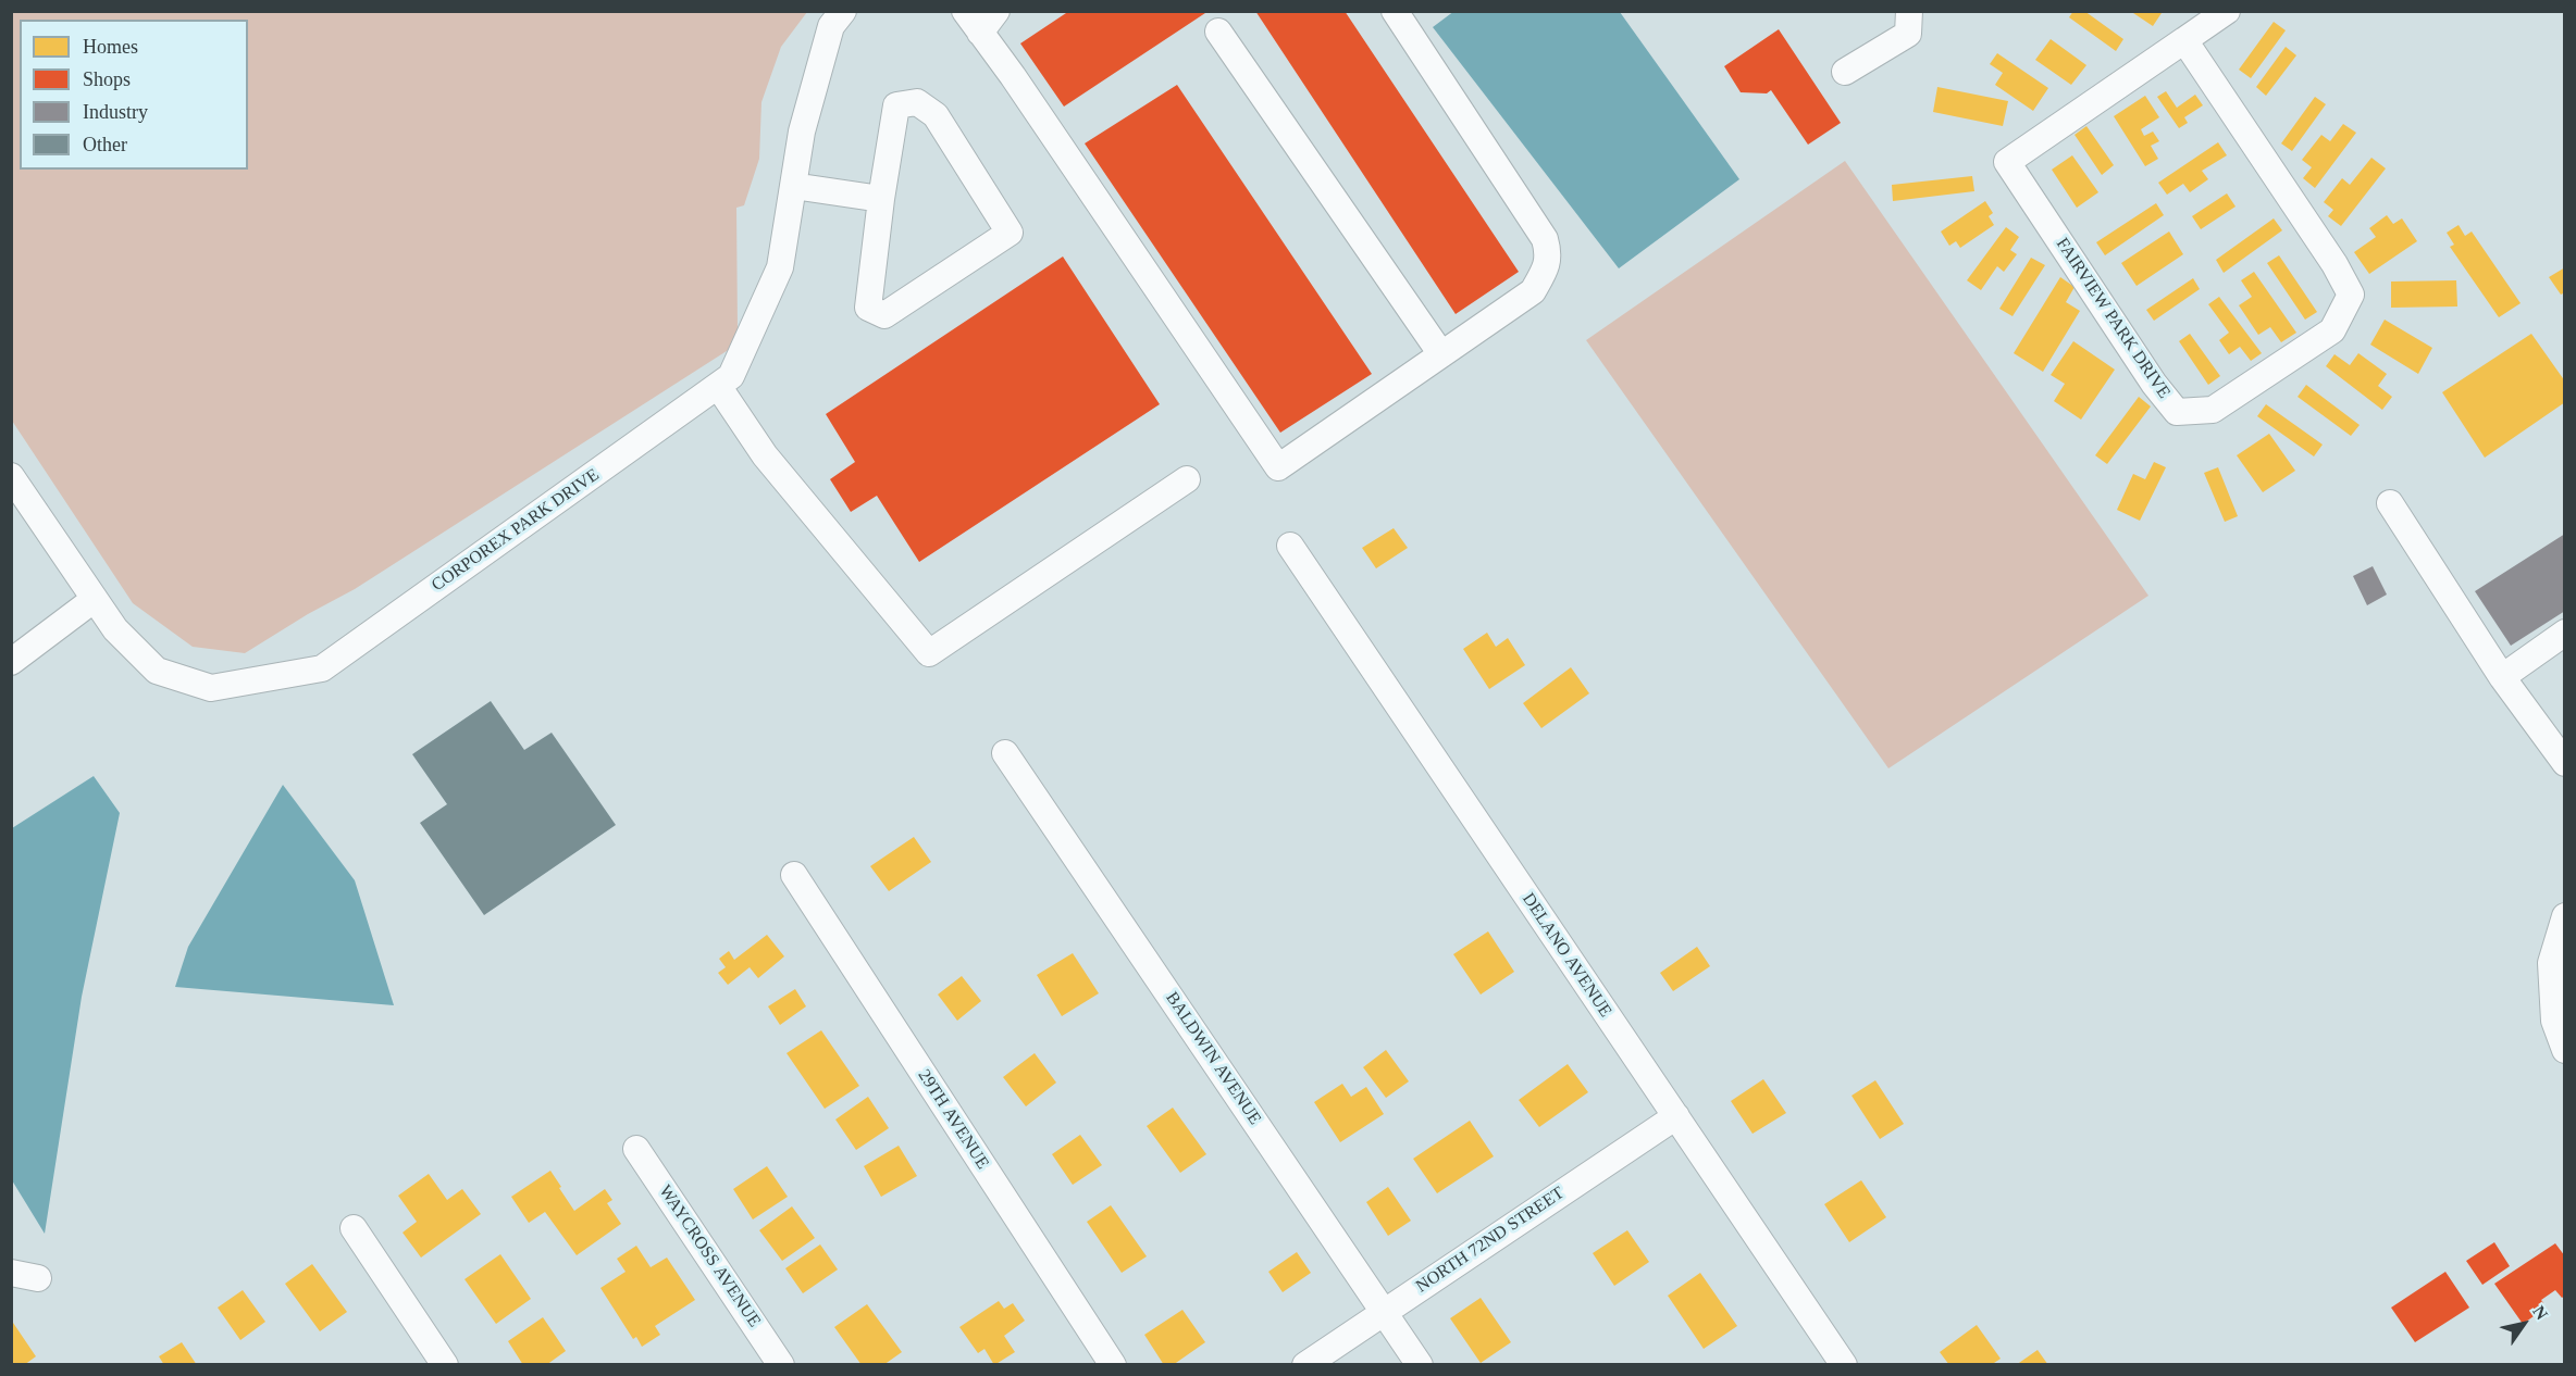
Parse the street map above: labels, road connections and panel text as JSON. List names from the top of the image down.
{
  "streets": {
    "street": [
      "FAIRVIEW PARK DRIVE",
      "CORPOREX PARK DRIVE",
      "DELANO AVENUE",
      "BALDWIN AVENUE",
      "29TH AVENUE",
      "NORTH 72ND STREET",
      "WAYCROSS AVENUE"
    ]
  },
  "crossings": [
    ["DELANO AVENUE", "NORTH 72ND STREET"],
    ["BALDWIN AVENUE", "NORTH 72ND STREET"]
  ],
  "legend": [
    "Homes",
    "Shops",
    "Industry",
    "Other"
  ],
  "north": "top right"
}
